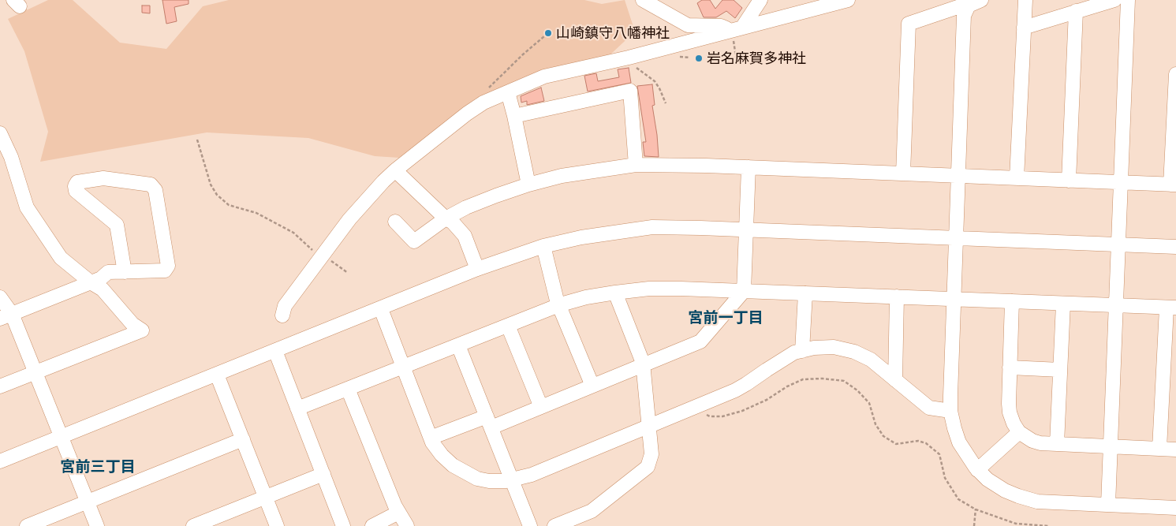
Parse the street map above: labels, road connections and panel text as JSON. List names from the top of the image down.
{
  "districts": ["宮前一丁目", "宮前三丁目"],
  "places": ["山崎鎮守八幡神社", "岩名麻賀多神社"]
}
